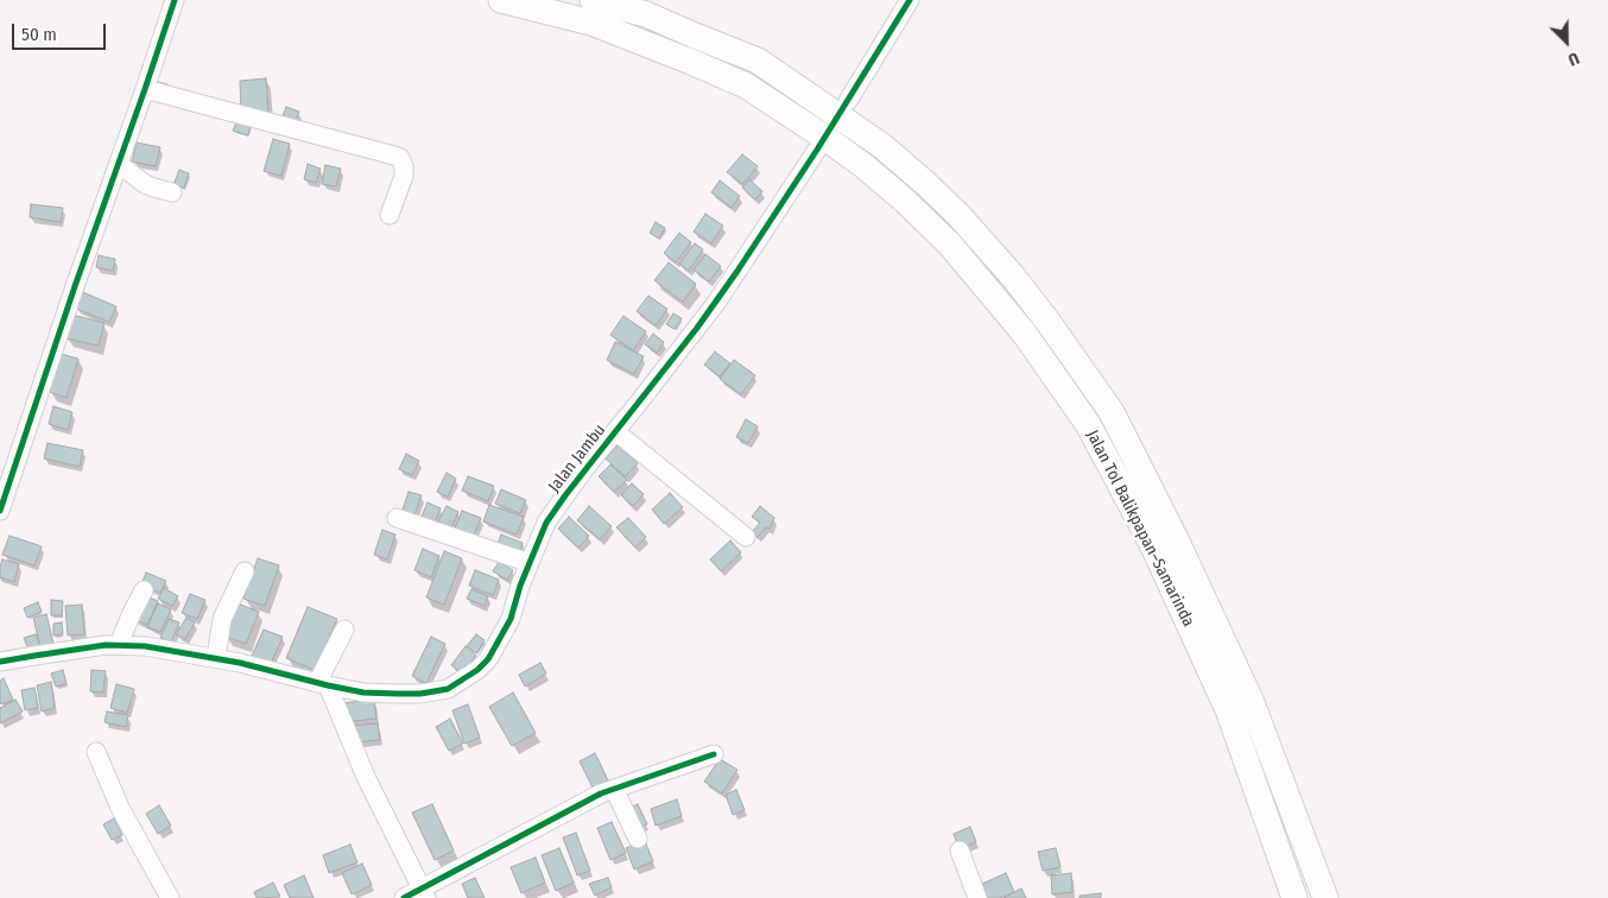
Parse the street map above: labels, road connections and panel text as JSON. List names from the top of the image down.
{
  "streets": {
    "highway": ["Jalan Tol Balikpapan–Samarinda"],
    "street": ["Jalan Jambu"]
  },
  "scale_bar": "50 m",
  "north": "bottom right"
}
